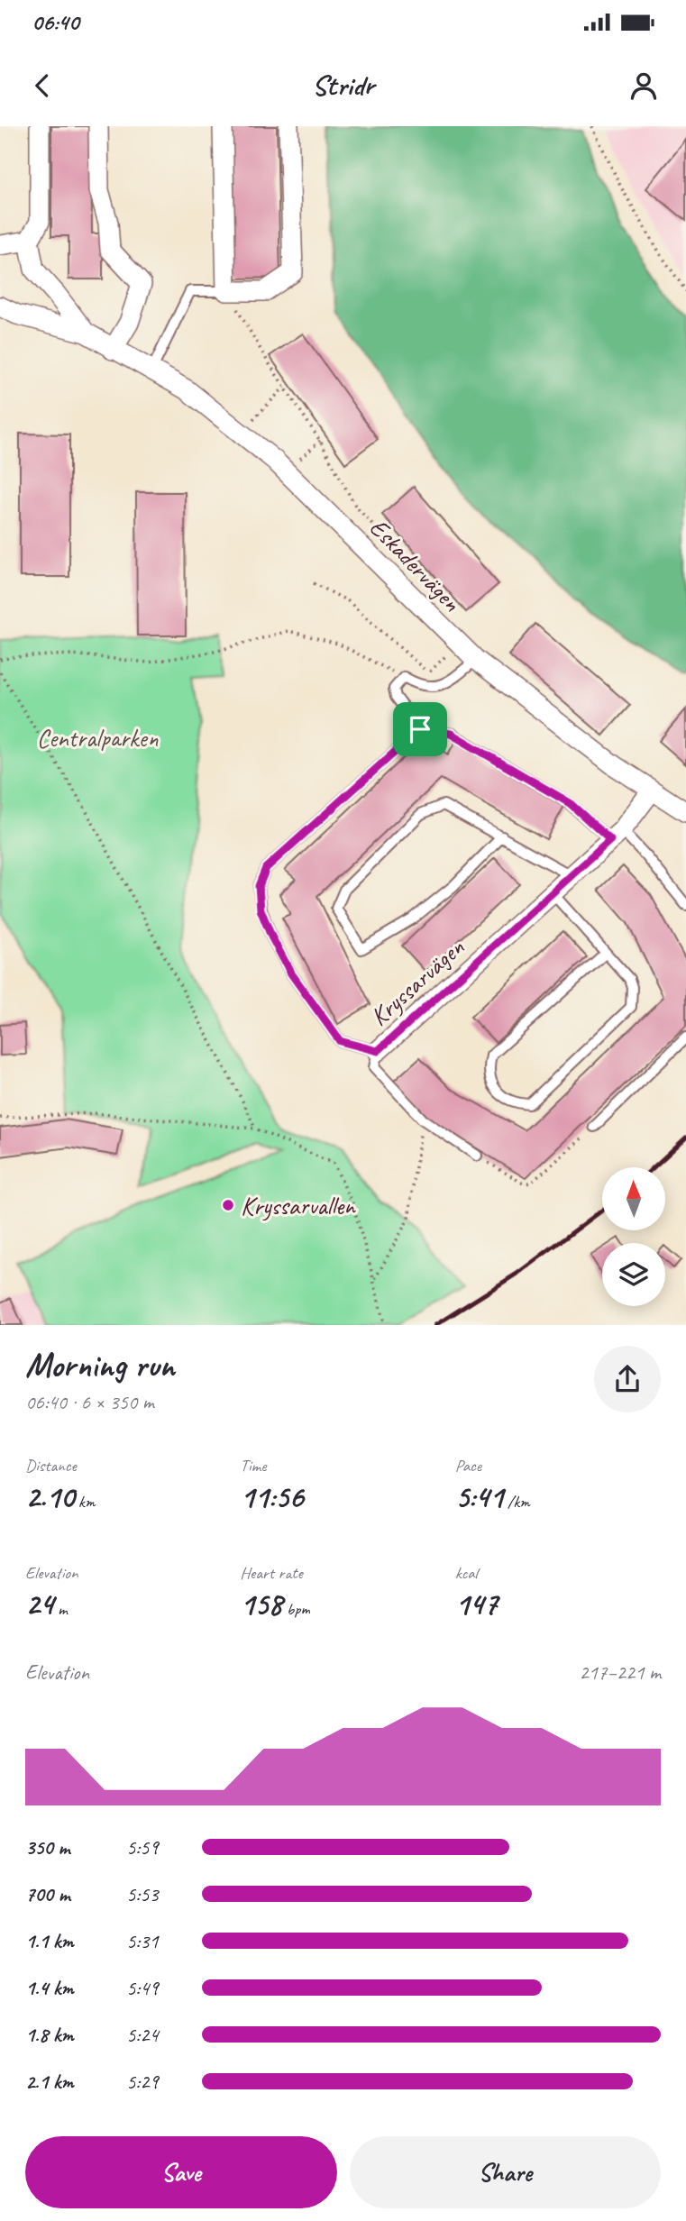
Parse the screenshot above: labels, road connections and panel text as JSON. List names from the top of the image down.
{
  "streets": {
    "street": ["Eskadervägen", "Kryssarvägen"]
  },
  "crossings": [
    ["Eskadervägen", "Kryssarvägen"]
  ],
  "parks": ["Centralparken"],
  "places": ["Kryssarvallen"],
  "north": "top",
  "page": {
    "status": "06:40",
    "header": "Stridr",
    "heading": ["Morning run", "06:40 · 6 × 350 m"],
    "stats": [
      ["Distance", "2.10 km"],
      ["Time", "11:56"],
      ["Pace", "5:41 /km"],
      ["Elevation", "24 m"],
      ["Heart rate", "158 bpm"],
      ["kcal", "147"]
    ],
    "chart": ["Elevation", "217–221 m"],
    "list": [
      {
        "name": "350 m",
        "note": "5:59"
      },
      {
        "name": "700 m",
        "note": "5:53"
      },
      {
        "name": "1.1 km",
        "note": "5:31"
      },
      {
        "name": "1.4 km",
        "note": "5:49"
      },
      {
        "name": "1.8 km",
        "note": "5:24"
      },
      {
        "name": "2.1 km",
        "note": "5:29"
      }
    ],
    "buttons": ["Save", "Share"]
  }
}
